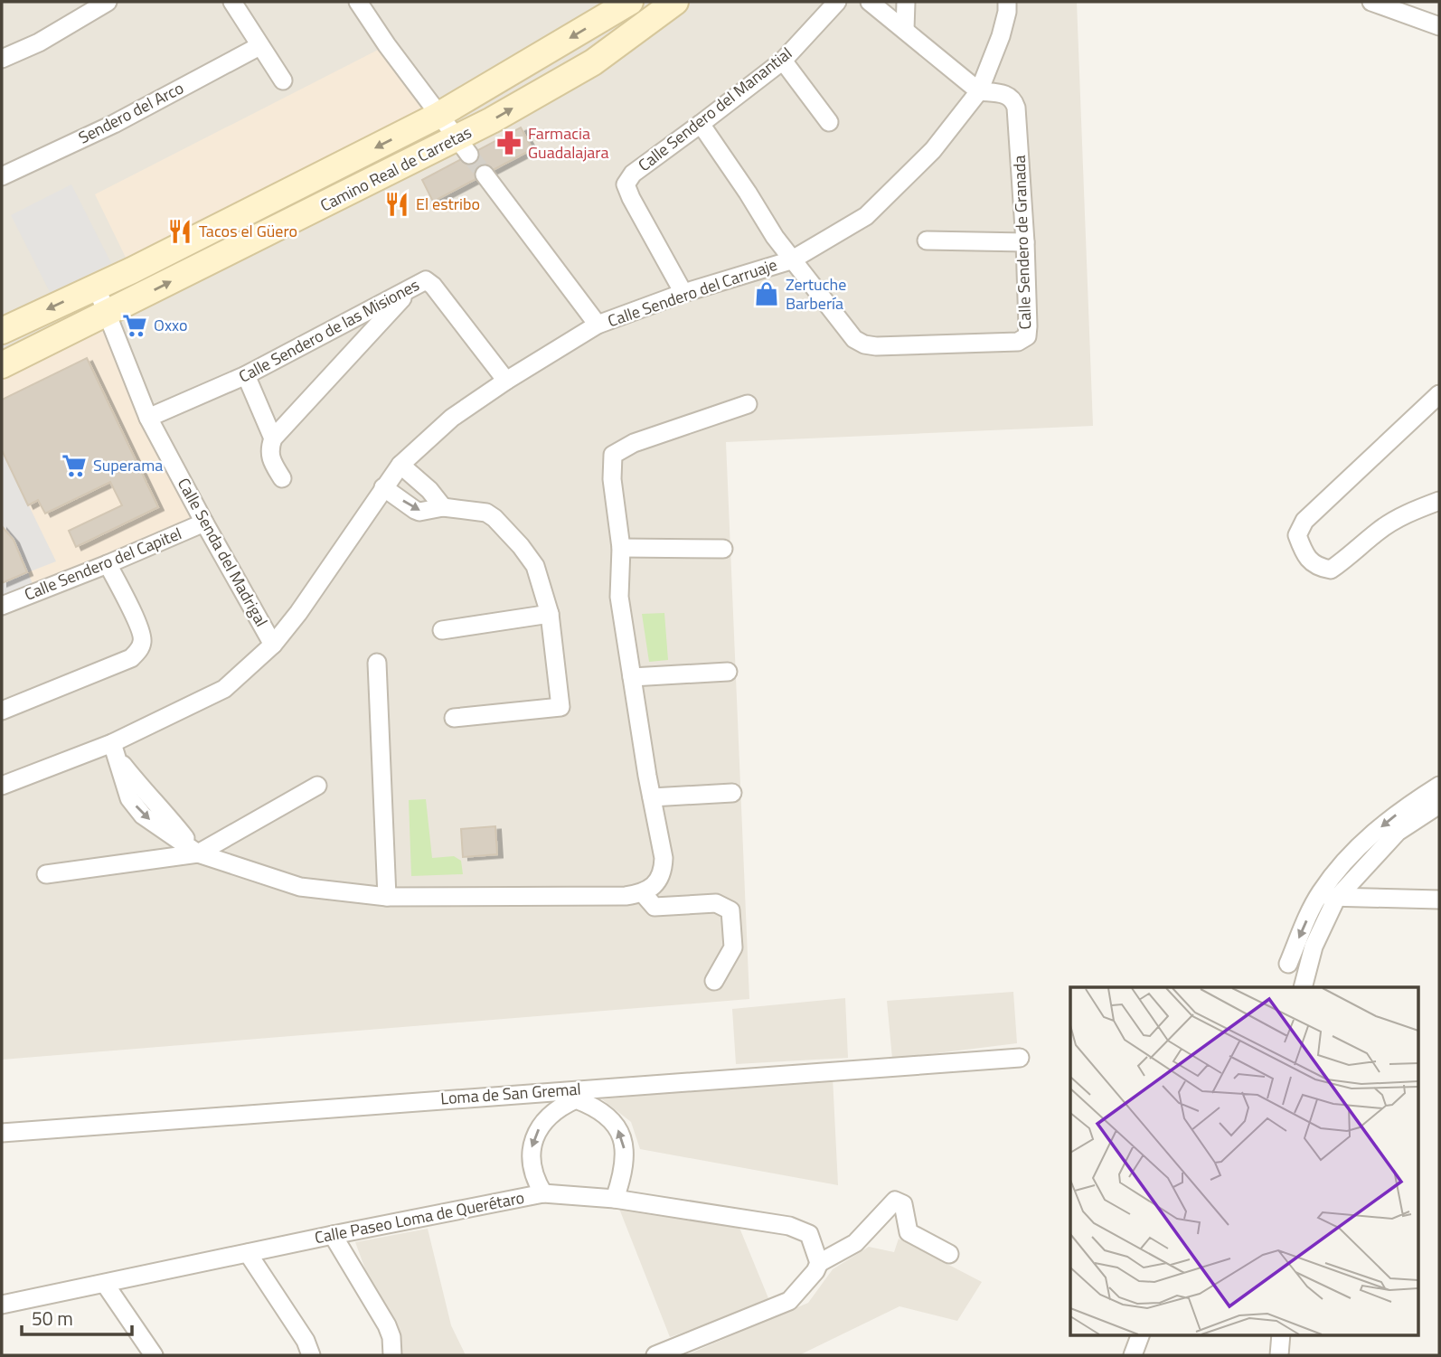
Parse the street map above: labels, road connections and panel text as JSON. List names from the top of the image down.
{
  "streets": {
    "street": [
      "Calle Sendero del Manantial",
      "Sendero del Arco",
      "Camino Real de Carretas",
      "Calle Sendero de Granada",
      "Calle Sendero del Carruaje",
      "Calle Sendero de las Misiones",
      "Calle Senda del Madrigal",
      "Calle Sendero del Capitel",
      "Loma de San Gremal",
      "Calle Paseo Loma de Querétaro"
    ]
  },
  "crossings": [
    ["Calle Sendero del Manantial", "Calle Sendero del Carruaje"],
    ["Camino Real de Carretas", "Calle Senda del Madrigal"],
    ["Calle Sendero de Granada", "Calle Sendero del Carruaje"],
    ["Calle Sendero del Carruaje", "Calle Sendero de las Misiones"],
    ["Calle Sendero del Carruaje", "Calle Senda del Madrigal"],
    ["Calle Sendero de las Misiones", "Calle Senda del Madrigal"],
    ["Calle Senda del Madrigal", "Calle Sendero del Capitel"],
    ["Loma de San Gremal", "Calle Paseo Loma de Querétaro"]
  ],
  "places": {
    "pharmacy": ["Farmacia Guadalajara"],
    "restaurant": ["El estribo", "Tacos el Güero"],
    "shop": ["Zertuche Barbería"],
    "supermarket": ["Oxxo", "Superama"]
  },
  "scale_bar": "50 m"
}
